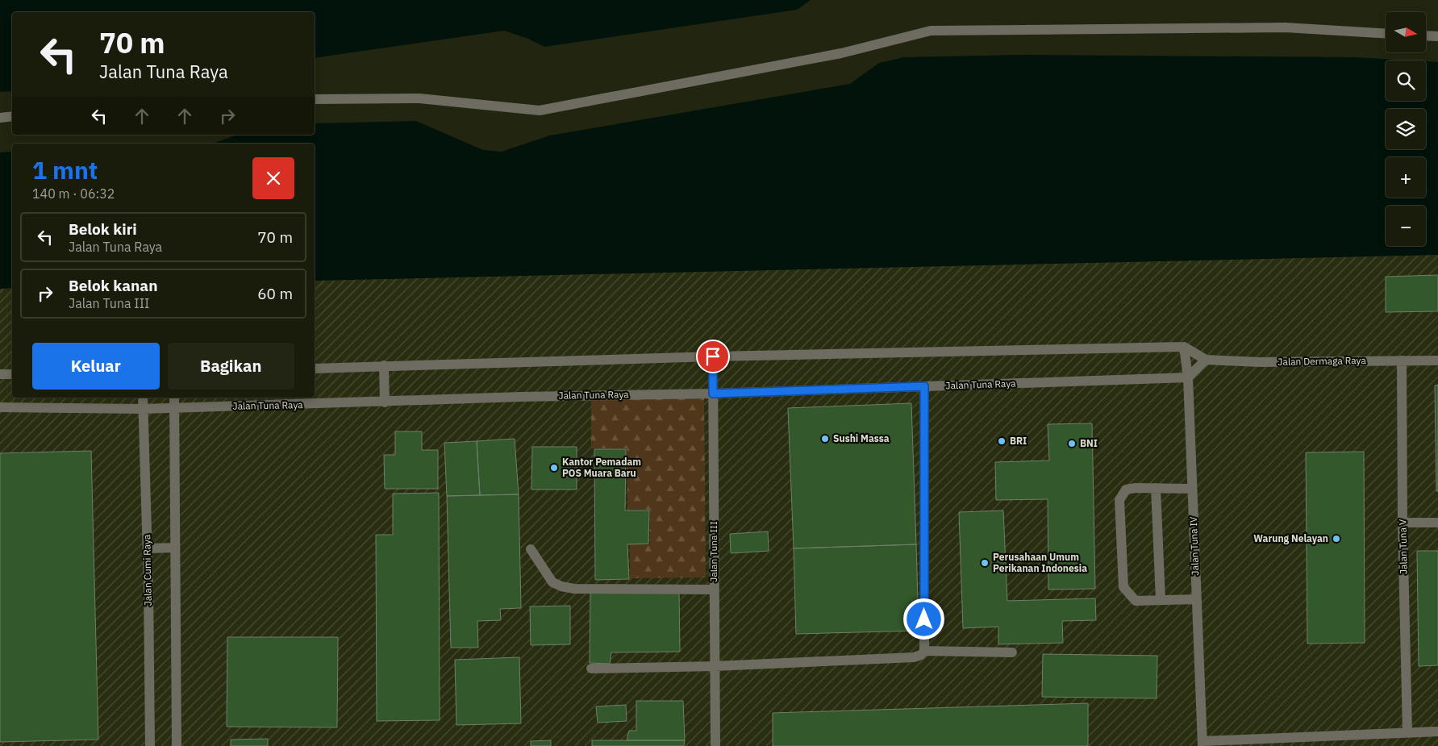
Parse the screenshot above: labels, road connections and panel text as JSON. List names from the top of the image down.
{
  "streets": {
    "street": [
      "Jalan Dermaga Raya",
      "Jalan Tuna Raya",
      "Jalan Tuna IV",
      "Jalan Tuna V",
      "Jalan Tuna III",
      "Jalan Cumi Raya"
    ]
  },
  "crossings": [
    ["Jalan Dermaga Raya", "Jalan Tuna IV"],
    ["Jalan Dermaga Raya", "Jalan Tuna V"],
    ["Jalan Tuna Raya", "Jalan Tuna IV"],
    ["Jalan Tuna Raya", "Jalan Tuna III"],
    ["Jalan Tuna Raya", "Jalan Cumi Raya"]
  ],
  "places": [
    "Sushi Massa",
    "BRI",
    "BNI",
    "Kantor Pemadam POS Muara Baru",
    "Warung Nelayan",
    "Perusahaan Umum Perikanan Indonesia"
  ],
  "north": "right",
  "page": {
    "map_buttons": ["+", "−"],
    "turn": ["70 m", "Jalan Tuna Raya"],
    "heading": ["1 mnt", "140 m · 06:32"],
    "list": [
      {
        "name": "Belok kiri",
        "note": "Jalan Tuna Raya",
        "value": "70 m"
      },
      {
        "name": "Belok kanan",
        "note": "Jalan Tuna III",
        "value": "60 m"
      }
    ],
    "buttons": ["Keluar", "Bagikan"]
  }
}
